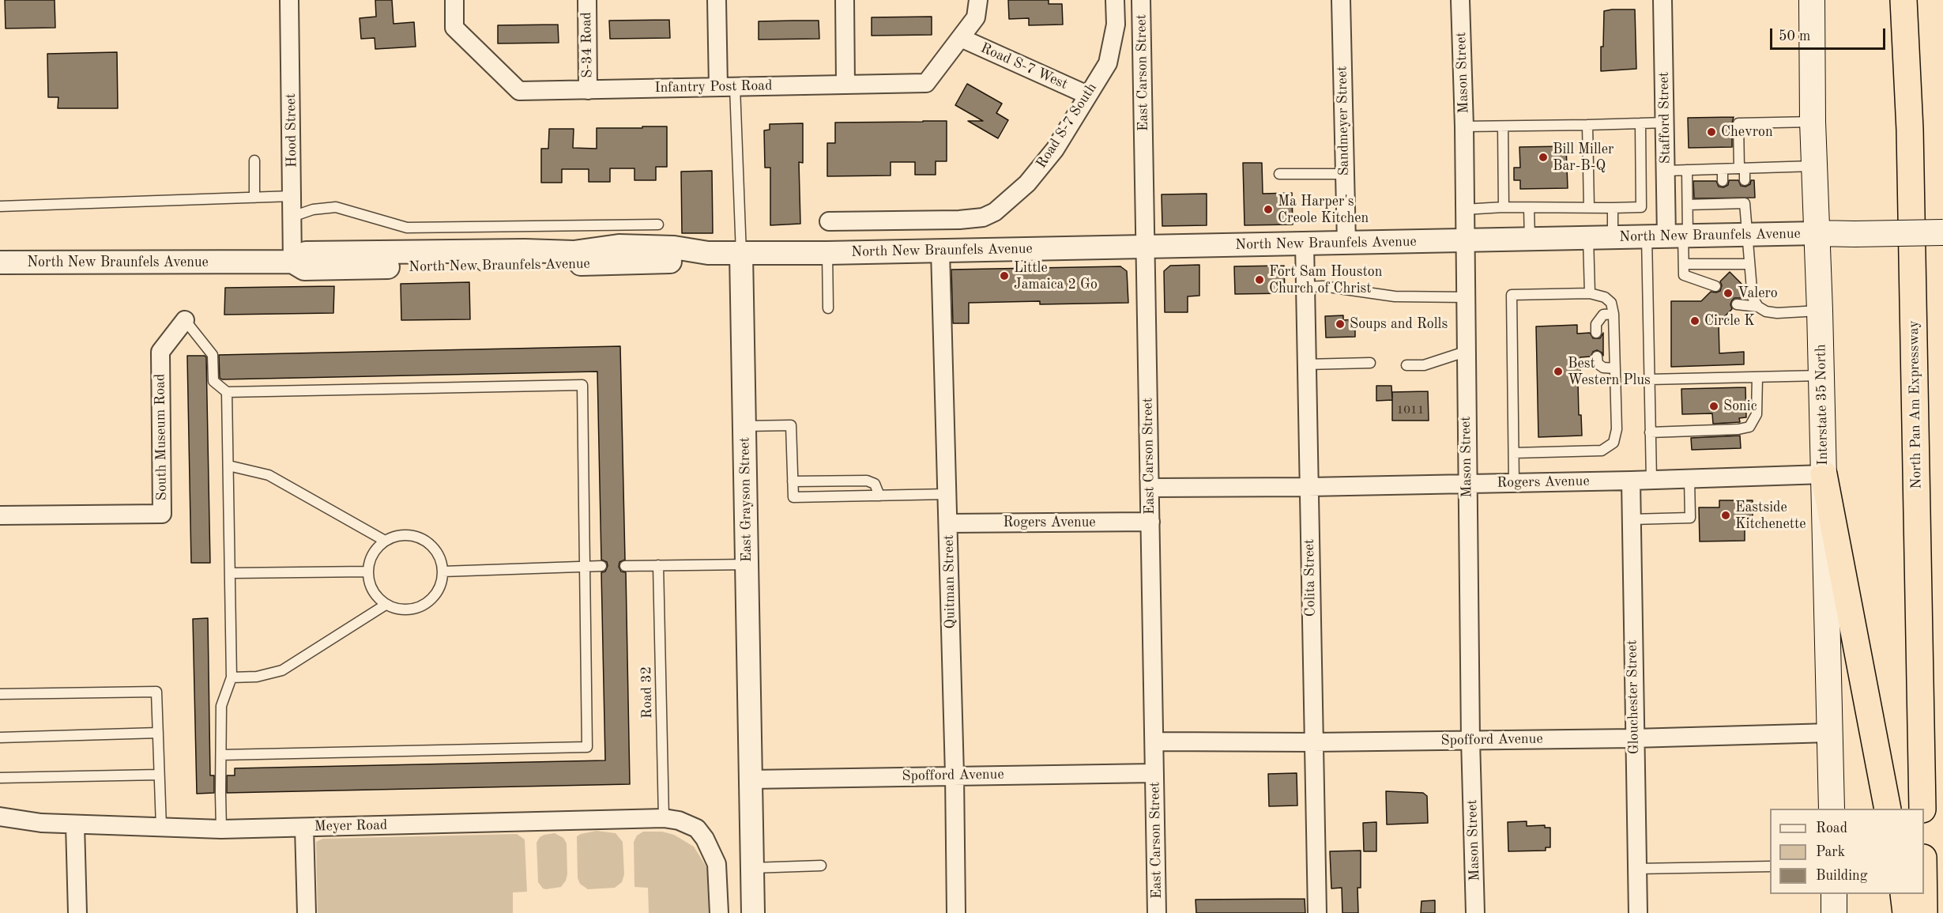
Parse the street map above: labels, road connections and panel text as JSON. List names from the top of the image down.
{
  "streets": {
    "highway": ["North Pan Am Expressway"],
    "main road": ["North New Braunfels Avenue", "Interstate 35 North"],
    "street": [
      "S-34 Road",
      "Road S-7 West",
      "East Carson Street",
      "Mason Street",
      "Infantry Post Road",
      "Stafford Street",
      "Sandmeyer Street",
      "Road S-7 South",
      "Hood Street",
      "South Museum Road",
      "Rogers Avenue",
      "East Grayson Street",
      "Colita Street",
      "Quitman Street",
      "Glouchester Street",
      "Spofford Avenue",
      "Meyer Road"
    ],
    "lane": ["Road 32"]
  },
  "crossings": [
    ["S-34 Road", "Infantry Post Road"],
    ["Road S-7 West", "Infantry Post Road"],
    ["Road S-7 West", "Road S-7 South"],
    ["East Carson Street", "North New Braunfels Avenue"],
    ["East Carson Street", "Rogers Avenue"],
    ["East Carson Street", "Spofford Avenue"],
    ["Mason Street", "North New Braunfels Avenue"],
    ["Mason Street", "Rogers Avenue"],
    ["Mason Street", "Spofford Avenue"],
    ["Infantry Post Road", "East Grayson Street"],
    ["Stafford Street", "North New Braunfels Avenue"],
    ["Sandmeyer Street", "North New Braunfels Avenue"],
    ["Hood Street", "North New Braunfels Avenue"],
    ["North New Braunfels Avenue", "Interstate 35 North"],
    ["North New Braunfels Avenue", "East Grayson Street"],
    ["North New Braunfels Avenue", "Colita Street"],
    ["North New Braunfels Avenue", "Quitman Street"],
    ["Interstate 35 North", "Rogers Avenue"],
    ["Interstate 35 North", "Spofford Avenue"],
    ["Rogers Avenue", "Colita Street"],
    ["Rogers Avenue", "Quitman Street"],
    ["Rogers Avenue", "Glouchester Street"],
    ["East Grayson Street", "Spofford Avenue"],
    ["Colita Street", "Spofford Avenue"],
    ["Quitman Street", "Spofford Avenue"],
    ["Road 32", "Meyer Road"],
    ["Glouchester Street", "Spofford Avenue"]
  ],
  "places": [
    "Chevron",
    "Bill Miller Bar-B-Q",
    "Ma Harper's Creole Kitchen",
    "Little Jamaica 2 Go",
    "Fort Sam Houston Church of Christ",
    "Valero",
    "Circle K",
    "Soups and Rolls",
    "Best Western Plus",
    "Sonic",
    "Eastside Kitchenette"
  ],
  "house_numbers": ["1011"],
  "legend": ["Road", "Park", "Building"],
  "scale_bar": "50 m"
}
